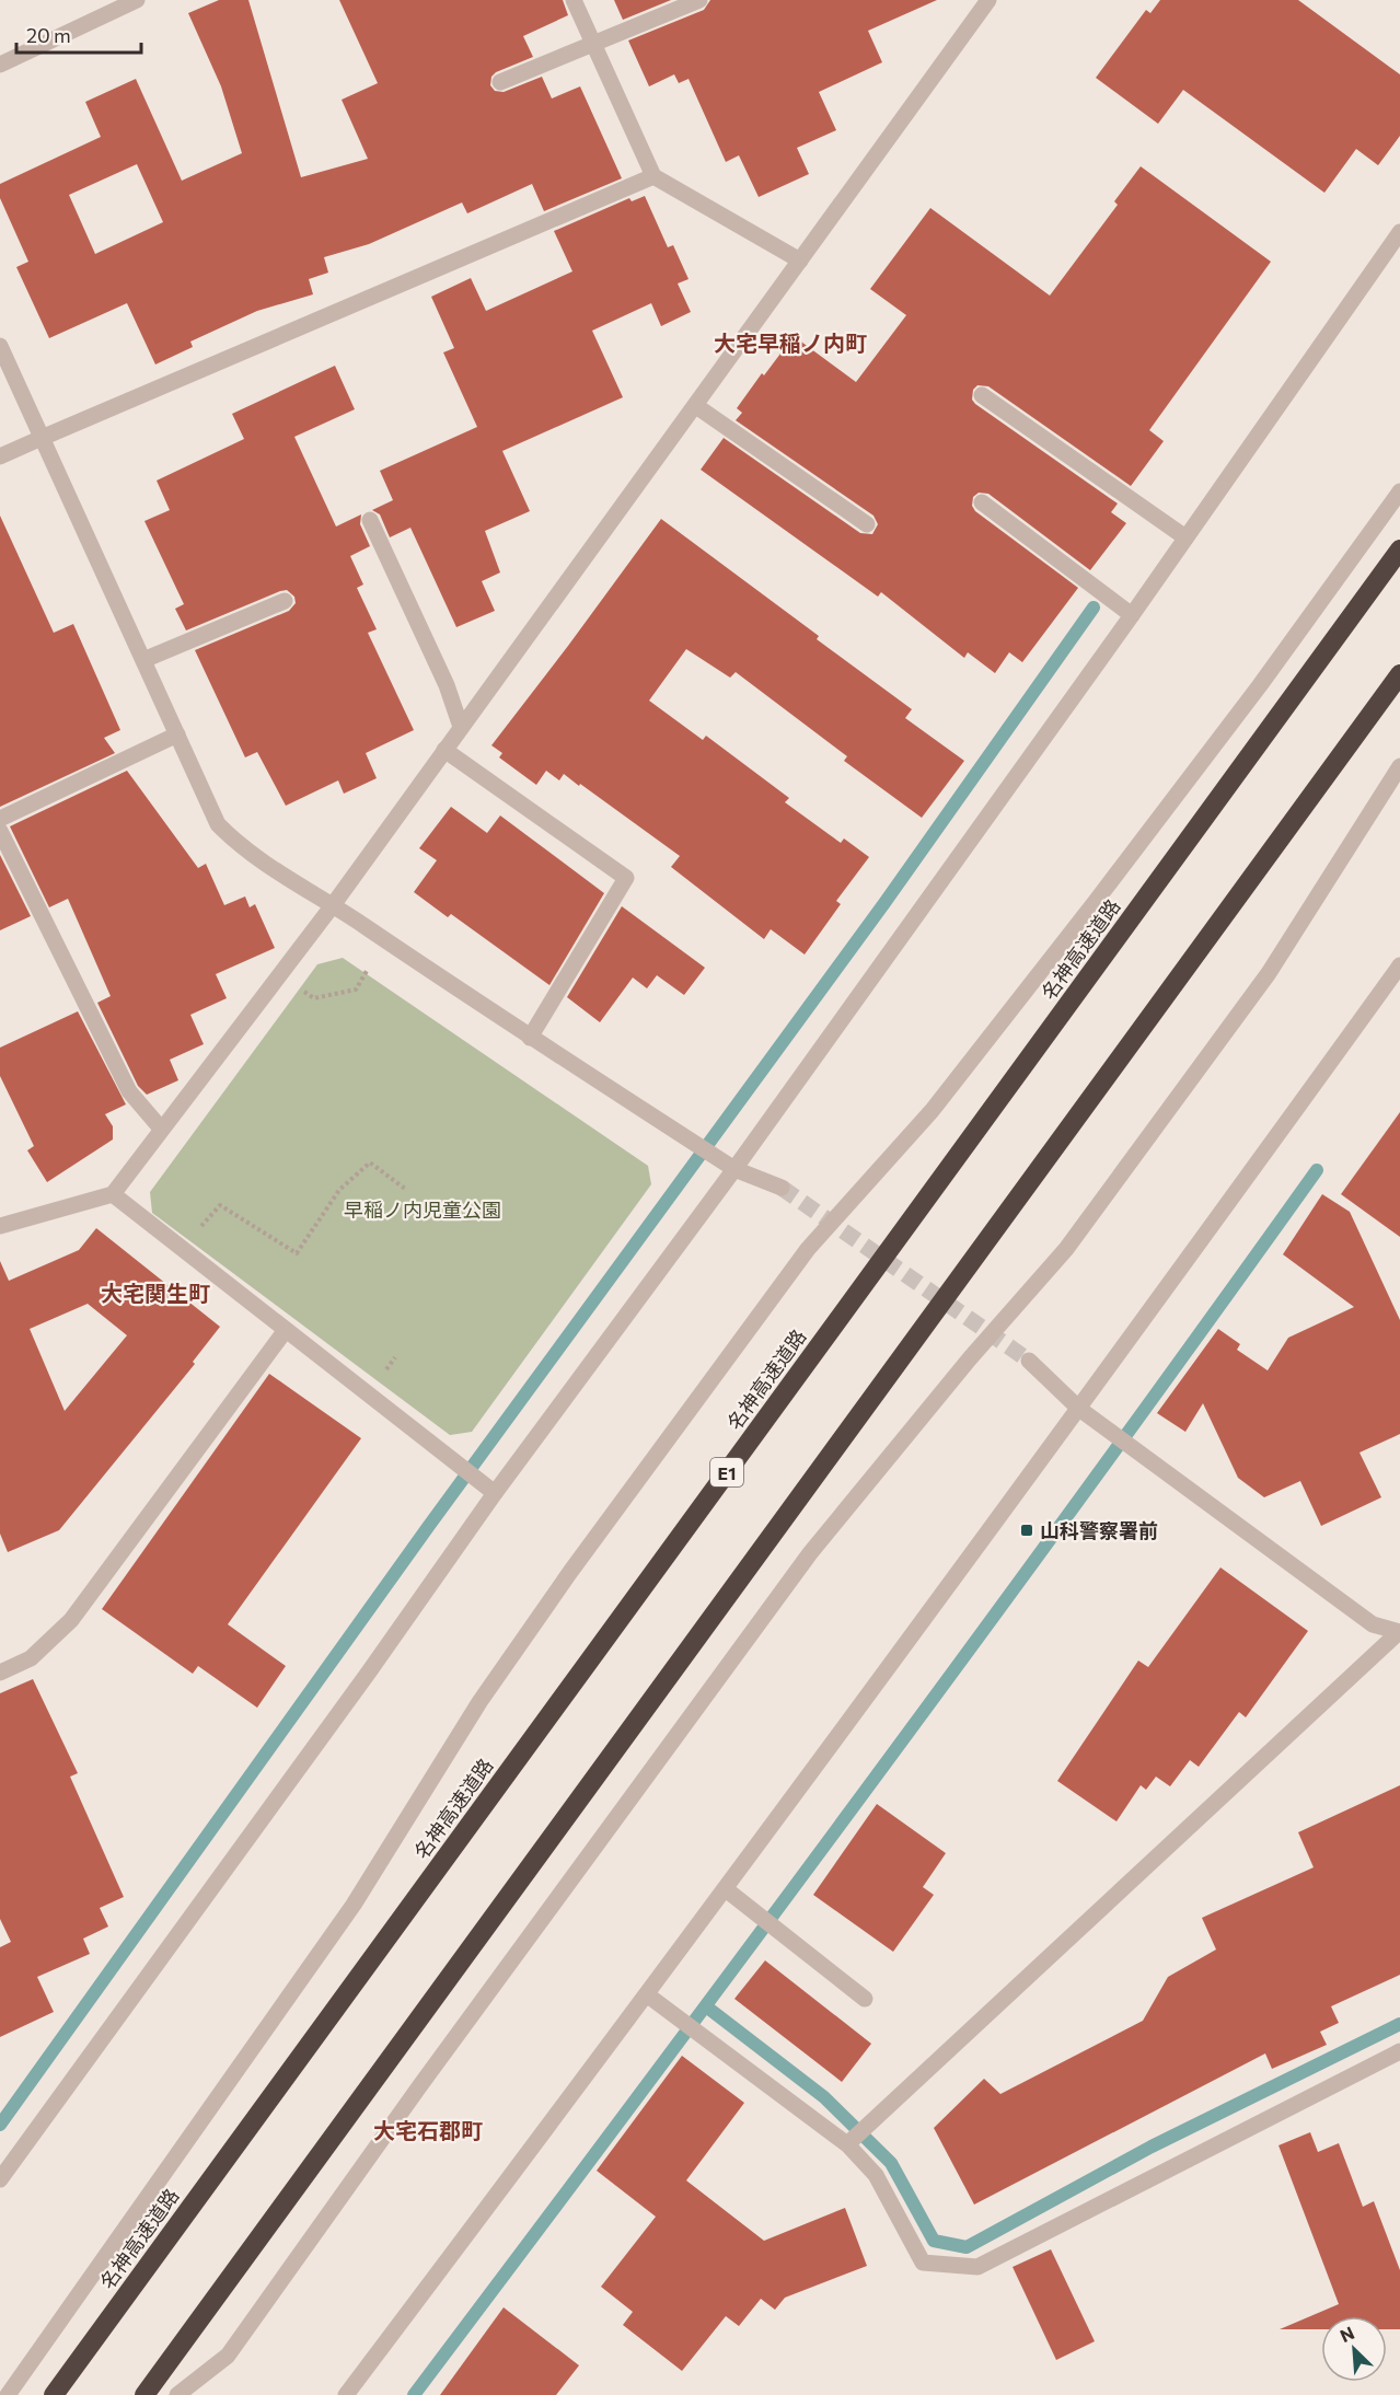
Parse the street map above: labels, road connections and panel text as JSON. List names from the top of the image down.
{
  "streets": {
    "highway": ["名神高速道路", "E1"]
  },
  "districts": ["大宅早稲ノ内町", "大宅関生町", "大宅石郡町"],
  "parks": ["早稲ノ内児童公園"],
  "places": {
    "transit": ["山科警察署前"]
  },
  "scale_bar": "20 m",
  "north": "top left"
}
